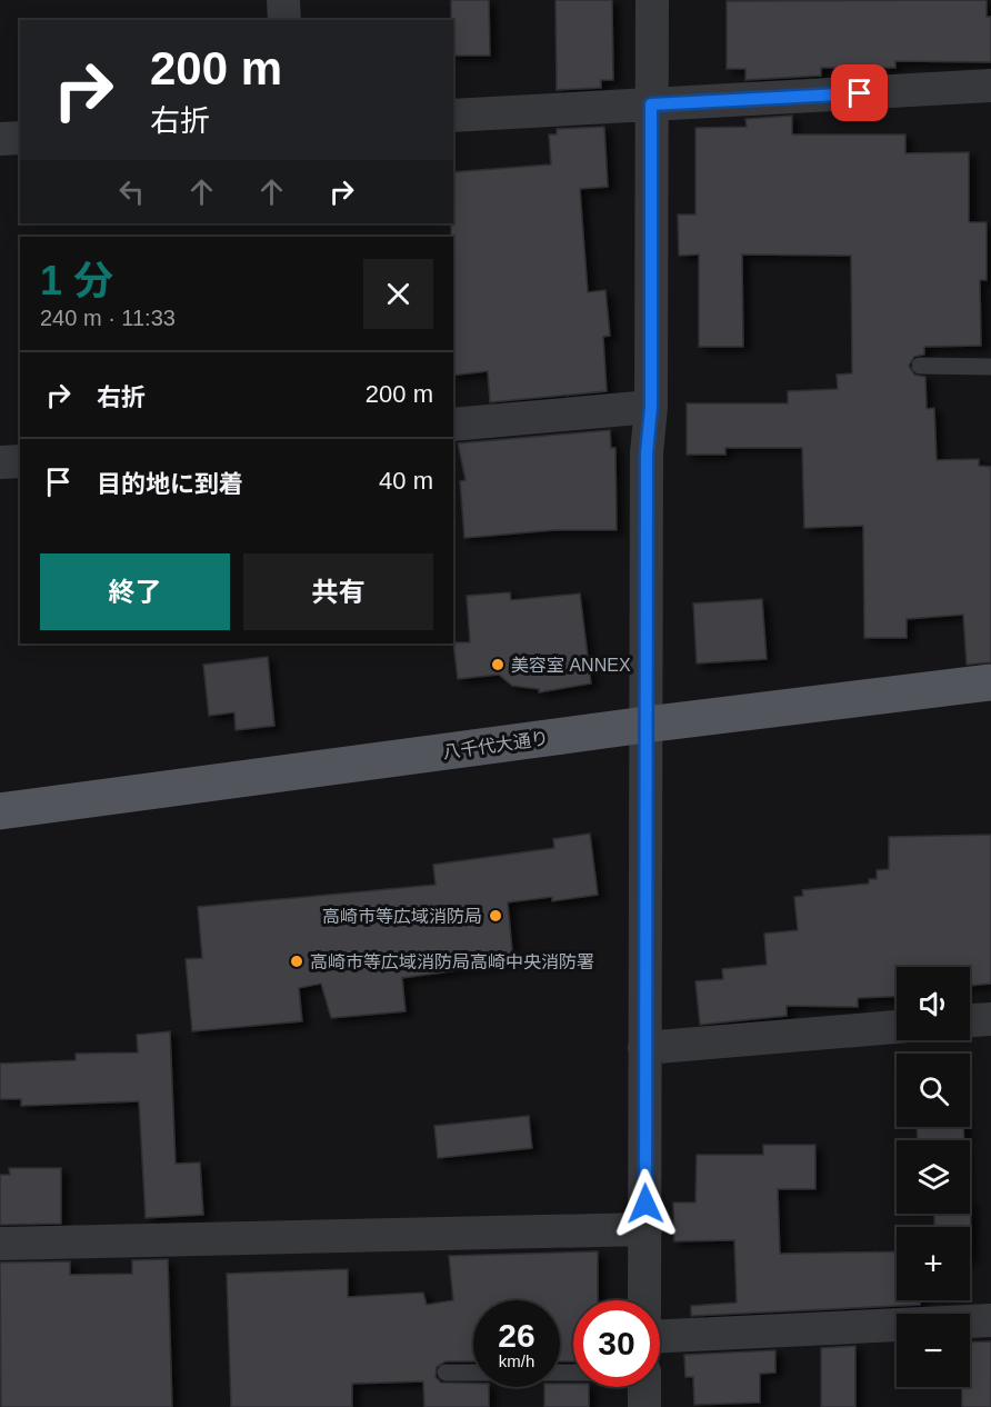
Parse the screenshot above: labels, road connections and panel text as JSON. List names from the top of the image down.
{
  "streets": {
    "main road": ["八千代大通り"]
  },
  "places": ["美容室 ANNEX", "高崎市等広域消防局", "高崎市等広域消防局高崎中央消防署"],
  "page": {
    "turn": ["200 m", "右折"],
    "heading": ["1 分", "240 m · 11:33"],
    "list": [
      {
        "name": "右折",
        "value": "200 m"
      },
      {
        "name": "目的地に到着",
        "value": "40 m"
      }
    ],
    "buttons": ["終了", "共有"],
    "map_buttons": ["+", "−"],
    "speed": "26 km/h",
    "limit": "30"
  }
}
